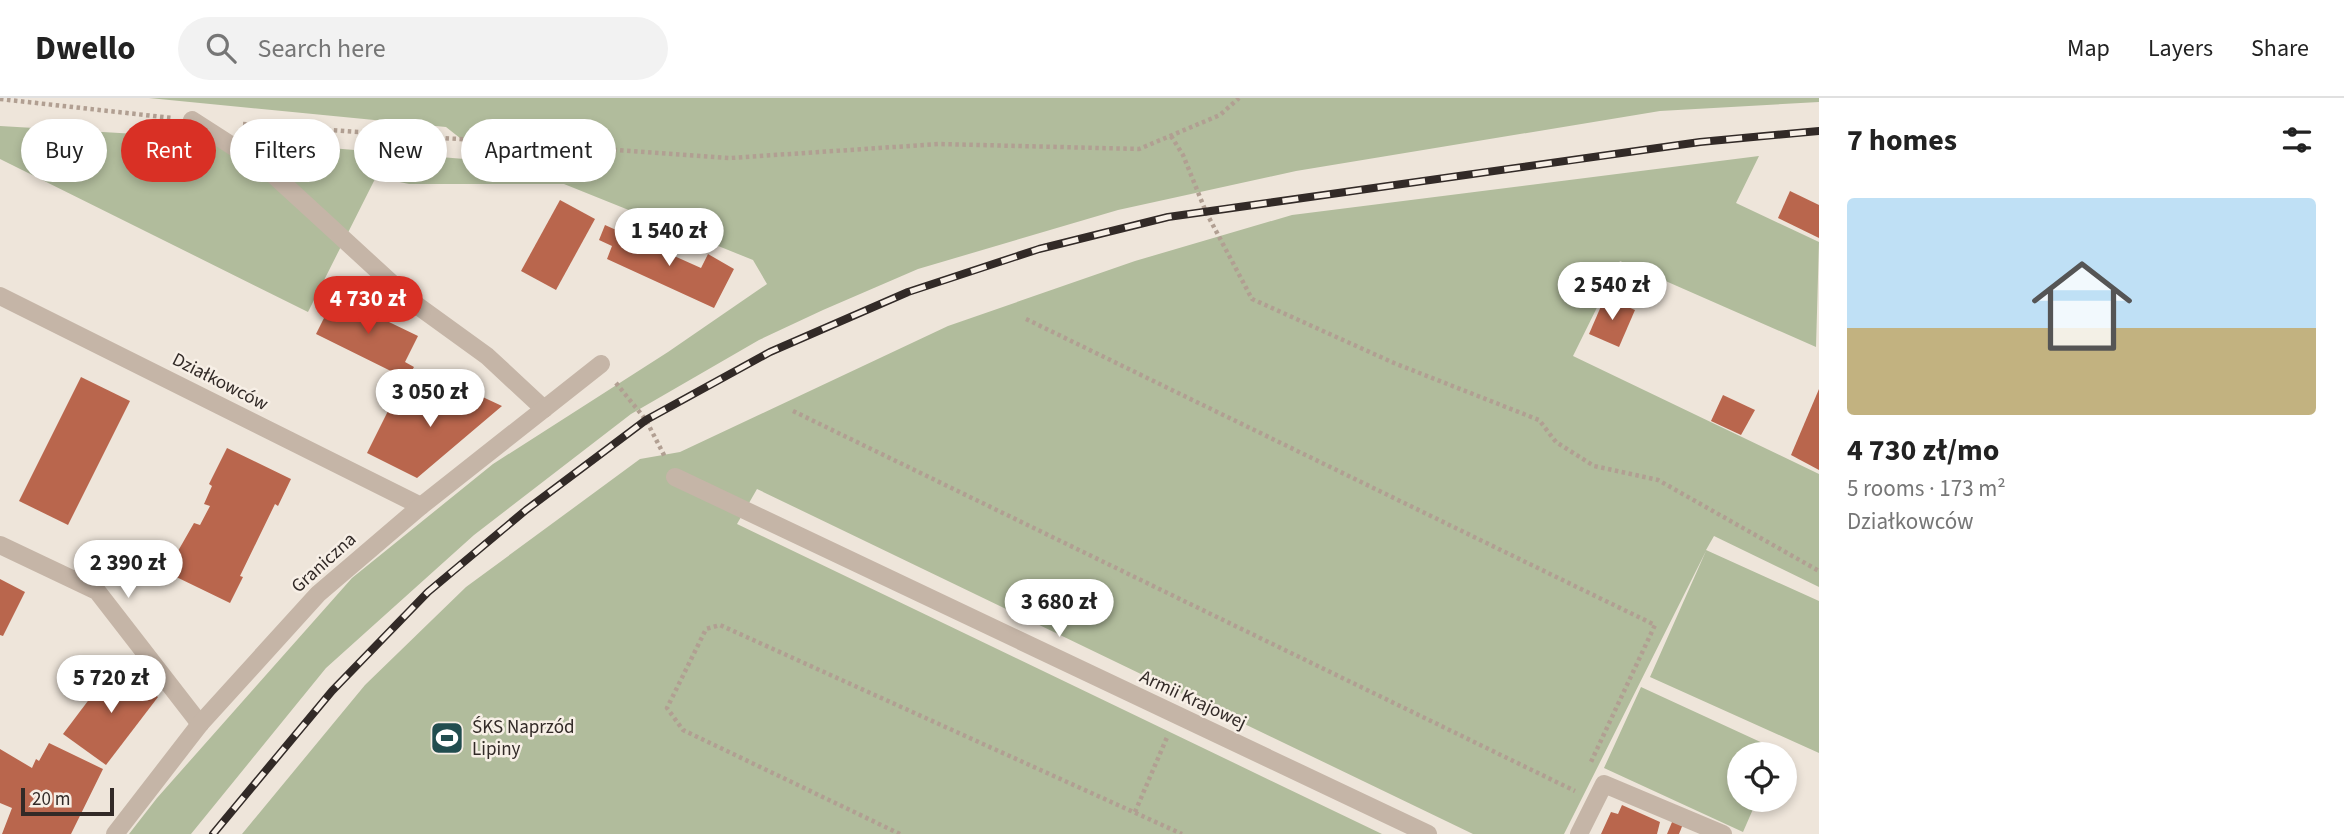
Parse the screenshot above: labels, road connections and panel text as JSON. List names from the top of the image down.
{
  "streets": {
    "street": ["Działkowców", "Graniczna", "Armii Krajowej"]
  },
  "crossings": [
    ["Działkowców", "Graniczna"]
  ],
  "places": {
    "sports": ["ŚKS Naprzód Lipiny"]
  },
  "scale_bar": "20 m",
  "page": {
    "header": "Dwello",
    "search": "Search here",
    "nav": ["Map", "Layers", "Share"],
    "heading": "7 homes",
    "chip": [
      "Buy",
      "Rent",
      "Filters",
      "New",
      "Apartment"
    ],
    "list": [
      {
        "name": "4 730 zł/mo",
        "note": "5 rooms · 173 m² · Działkowców"
      }
    ],
    "price": [
      "1 540 zł",
      "2 540 zł",
      "4 730 zł",
      "3 050 zł",
      "2 390 zł",
      "3 680 zł",
      "5 720 zł"
    ],
    "scale": "20 m"
  }
}
